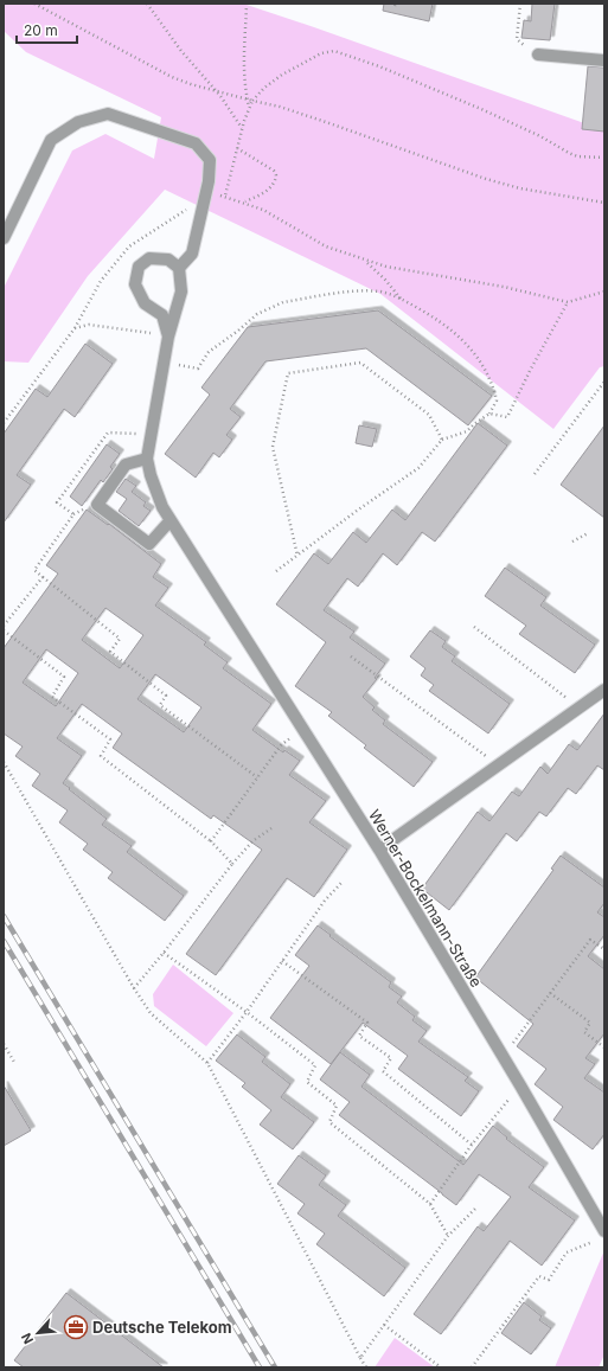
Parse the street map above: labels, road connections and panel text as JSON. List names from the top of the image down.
{
  "streets": {
    "street": ["Werner-Bockelmann-Straße"]
  },
  "places": {
    "office": ["Deutsche Telekom"]
  },
  "scale_bar": "20 m",
  "north": "bottom left"
}
